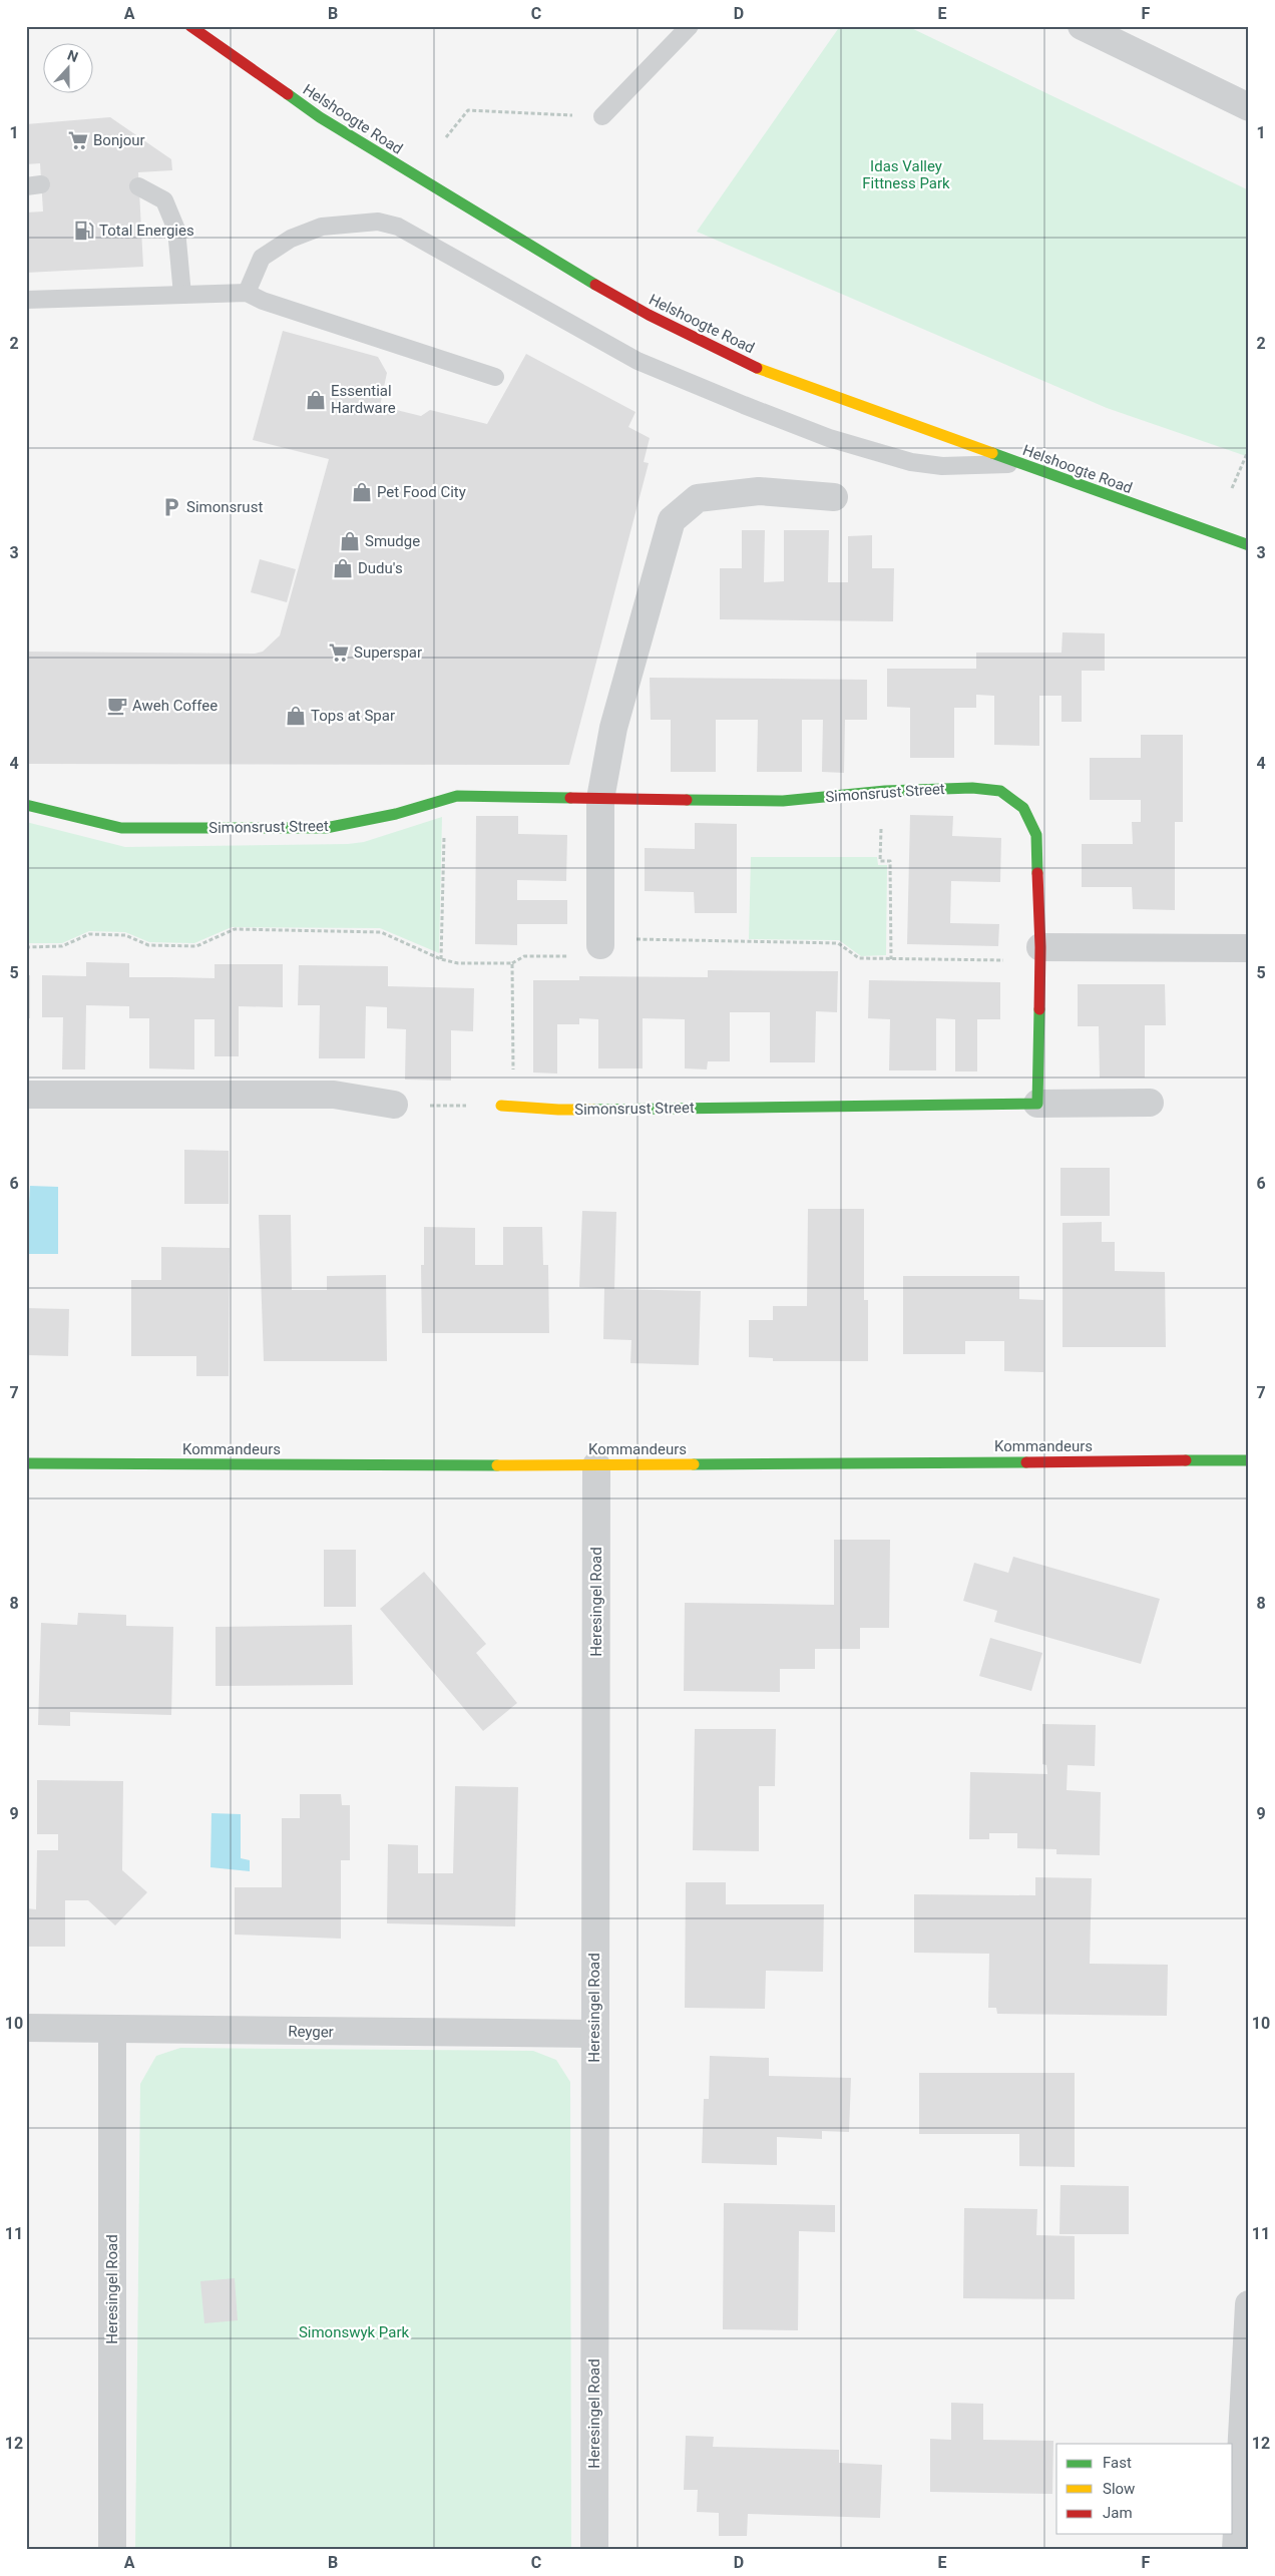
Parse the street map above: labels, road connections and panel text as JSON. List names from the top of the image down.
{
  "streets": {
    "street": [
      "Helshoogte Road",
      "Simonsrust Street",
      "Kommandeurs",
      "Heresingel Road",
      "Reyger"
    ]
  },
  "crossings": [
    ["Kommandeurs", "Heresingel Road"],
    ["Heresingel Road", "Reyger"]
  ],
  "parks": ["Idas Valley Fittness Park", "Simonswyk Park"],
  "places": {
    "supermarket": ["Bonjour", "Superspar"],
    "fuel station": ["Total Energies"],
    "shop": [
      "Essential Hardware",
      "Pet Food City",
      "Smudge",
      "Dudu's",
      "Tops at Spar"
    ],
    "parking": ["Simonsrust"],
    "cafe": ["Aweh Coffee"]
  },
  "legend": ["Fast", "Slow", "Jam"],
  "north": "top",
  "grid": {
    "columns": [
      "A",
      "B",
      "C",
      "D",
      "E",
      "F"
    ],
    "rows": [
      "1",
      "2",
      "3",
      "4",
      "5",
      "6",
      "7",
      "8",
      "9",
      "10",
      "11",
      "12"
    ]
  }
}
